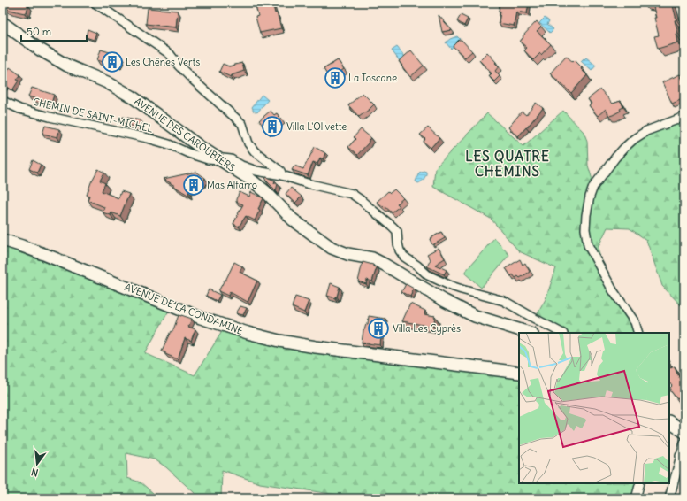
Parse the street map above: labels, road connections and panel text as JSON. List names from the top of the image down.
{
  "streets": {
    "street": ["CHEMIN DE SAINT-MICHEL", "AVENUE DES CAROUBIERS", "AVENUE DE LA CONDAMINE"]
  },
  "crossings": [
    ["CHEMIN DE SAINT-MICHEL", "AVENUE DES CAROUBIERS"]
  ],
  "districts": ["LES QUATRE CHEMINS"],
  "places": {
    "building": [
      "Les Chênes Verts",
      "La Toscane",
      "Villa L'Olivette",
      "Mas Alfarro",
      "Villa Les Cyprès"
    ]
  },
  "scale_bar": "50 m",
  "north": "bottom"
}
